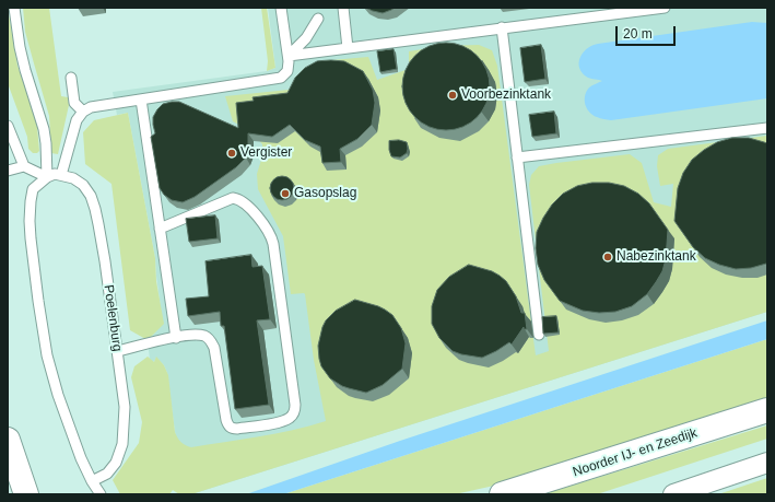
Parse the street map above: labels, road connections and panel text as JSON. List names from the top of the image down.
{
  "streets": {
    "street": ["Noorder IJ- en Zeedijk"],
    "lane": ["Poelenburg"]
  },
  "places": [
    "Voorbezinktank",
    "Vergister",
    "Gasopslag",
    "Nabezinktank"
  ],
  "scale_bar": "20 m"
}
